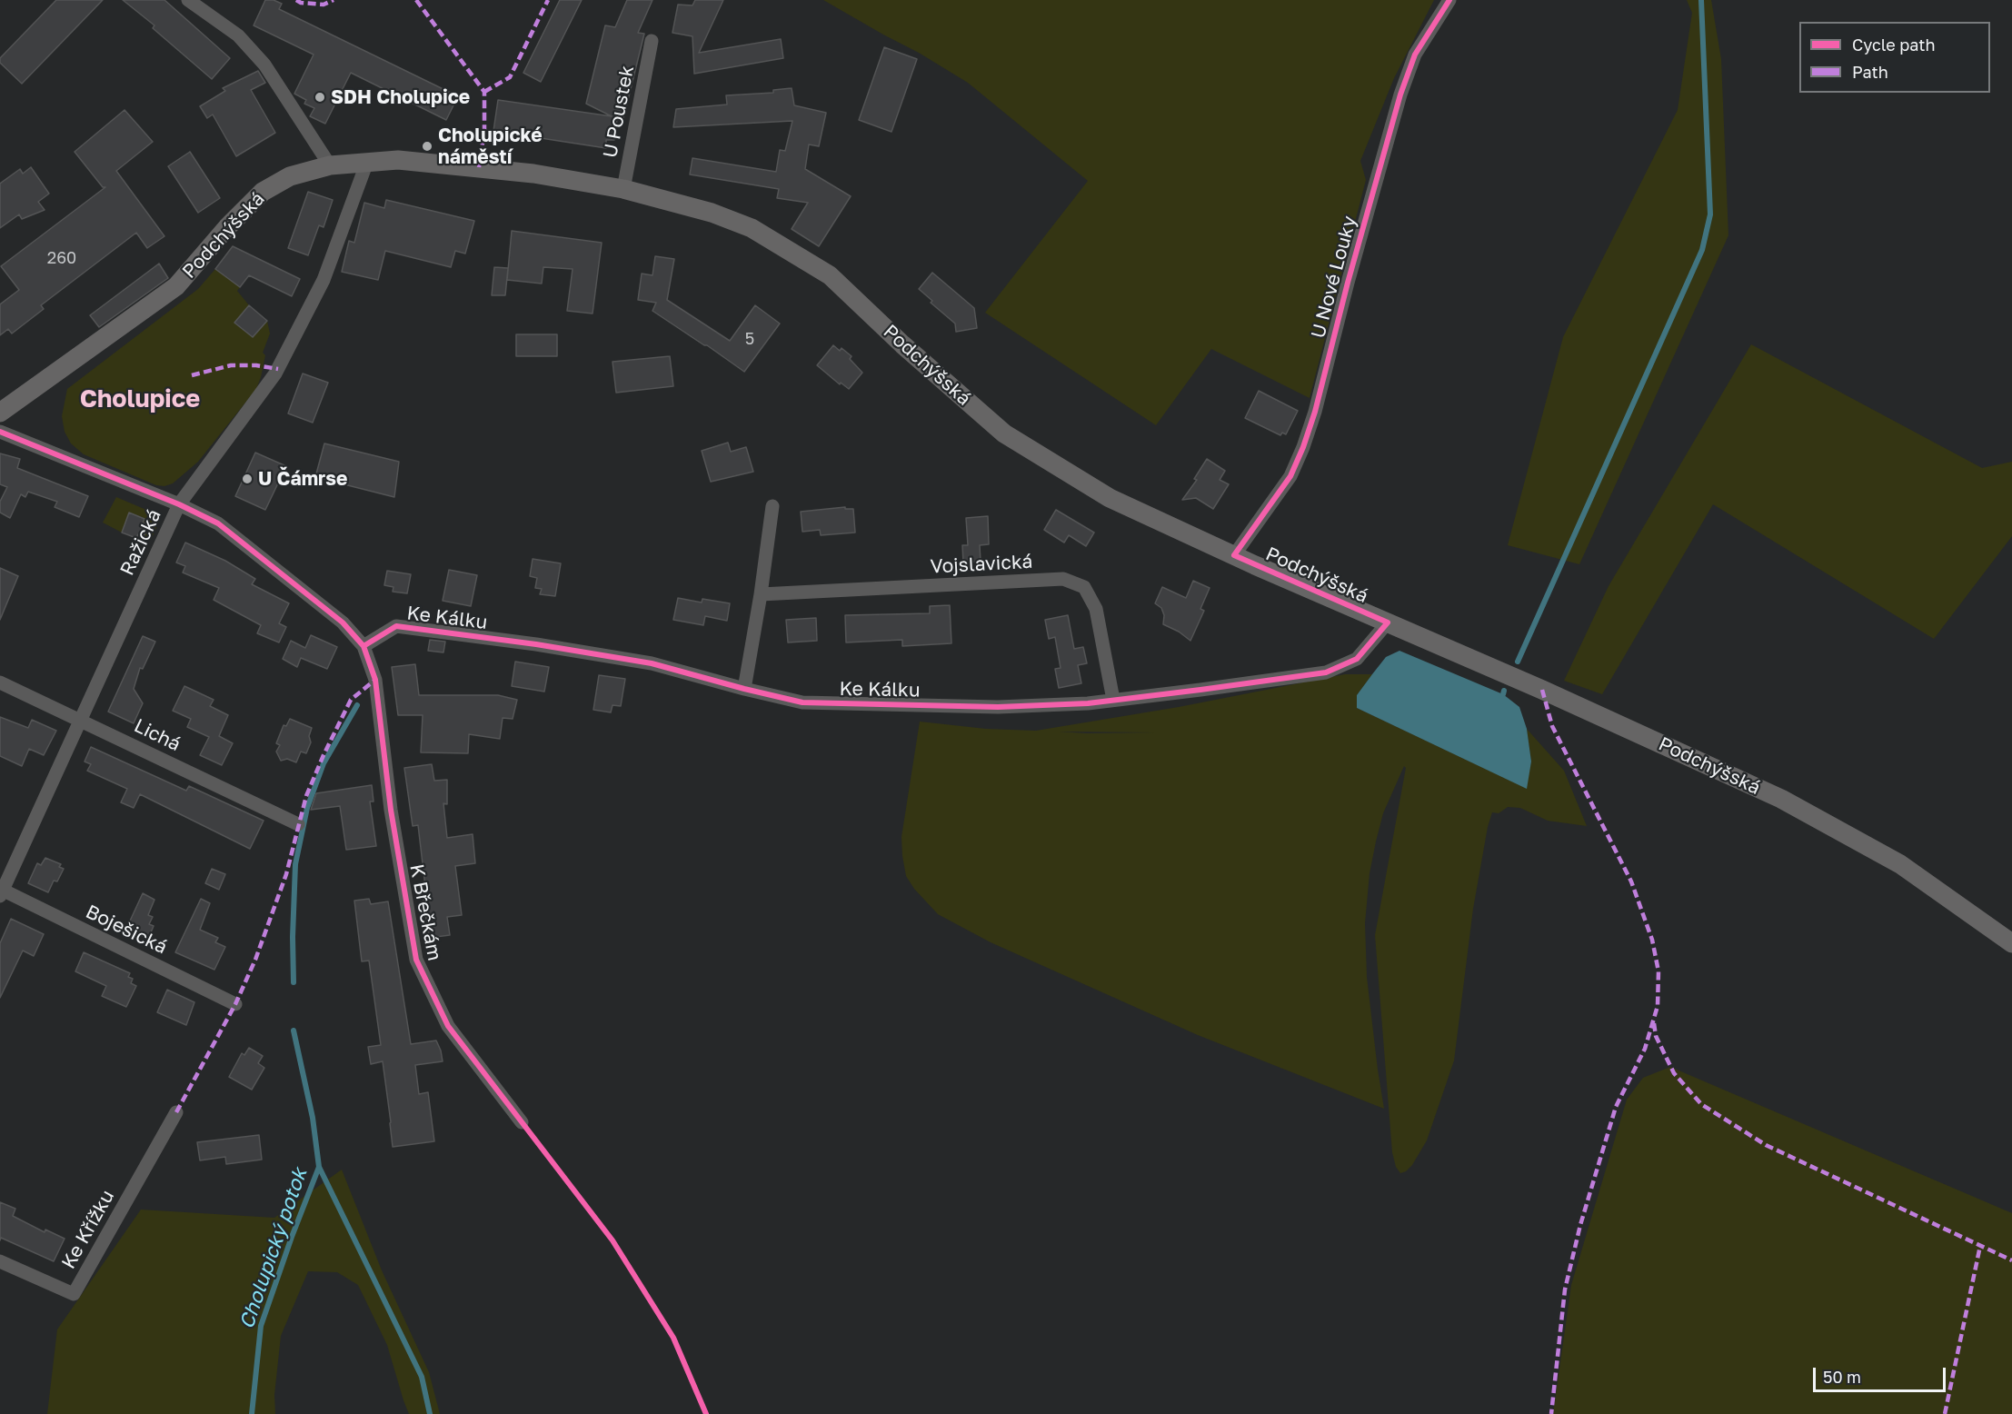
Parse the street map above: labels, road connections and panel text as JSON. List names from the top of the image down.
{
  "streets": {
    "street": [
      "U Poustek",
      "Podchýšská",
      "U Nové Louky",
      "Ražická",
      "Vojslavická",
      "Ke Kálku",
      "Lichá",
      "K Břečkám",
      "Boješická",
      "Ke Křížku"
    ]
  },
  "crossings": [
    ["U Poustek", "Podchýšská"],
    ["Podchýšská", "U Nové Louky"],
    ["Podchýšská", "Ražická"],
    ["Podchýšská", "Ke Kálku"],
    ["Ražická", "Lichá"],
    ["Ražická", "Boješická"],
    ["Vojslavická", "Ke Kálku"],
    ["Ke Kálku", "K Břečkám"]
  ],
  "districts": ["Cholupice"],
  "water": ["Cholupický potok"],
  "places": ["SDH Cholupice", "Cholupické náměstí", "U Čámrse"],
  "house_numbers": ["260", "5"],
  "legend": ["Cycle path", "Path"],
  "scale_bar": "50 m"
}
